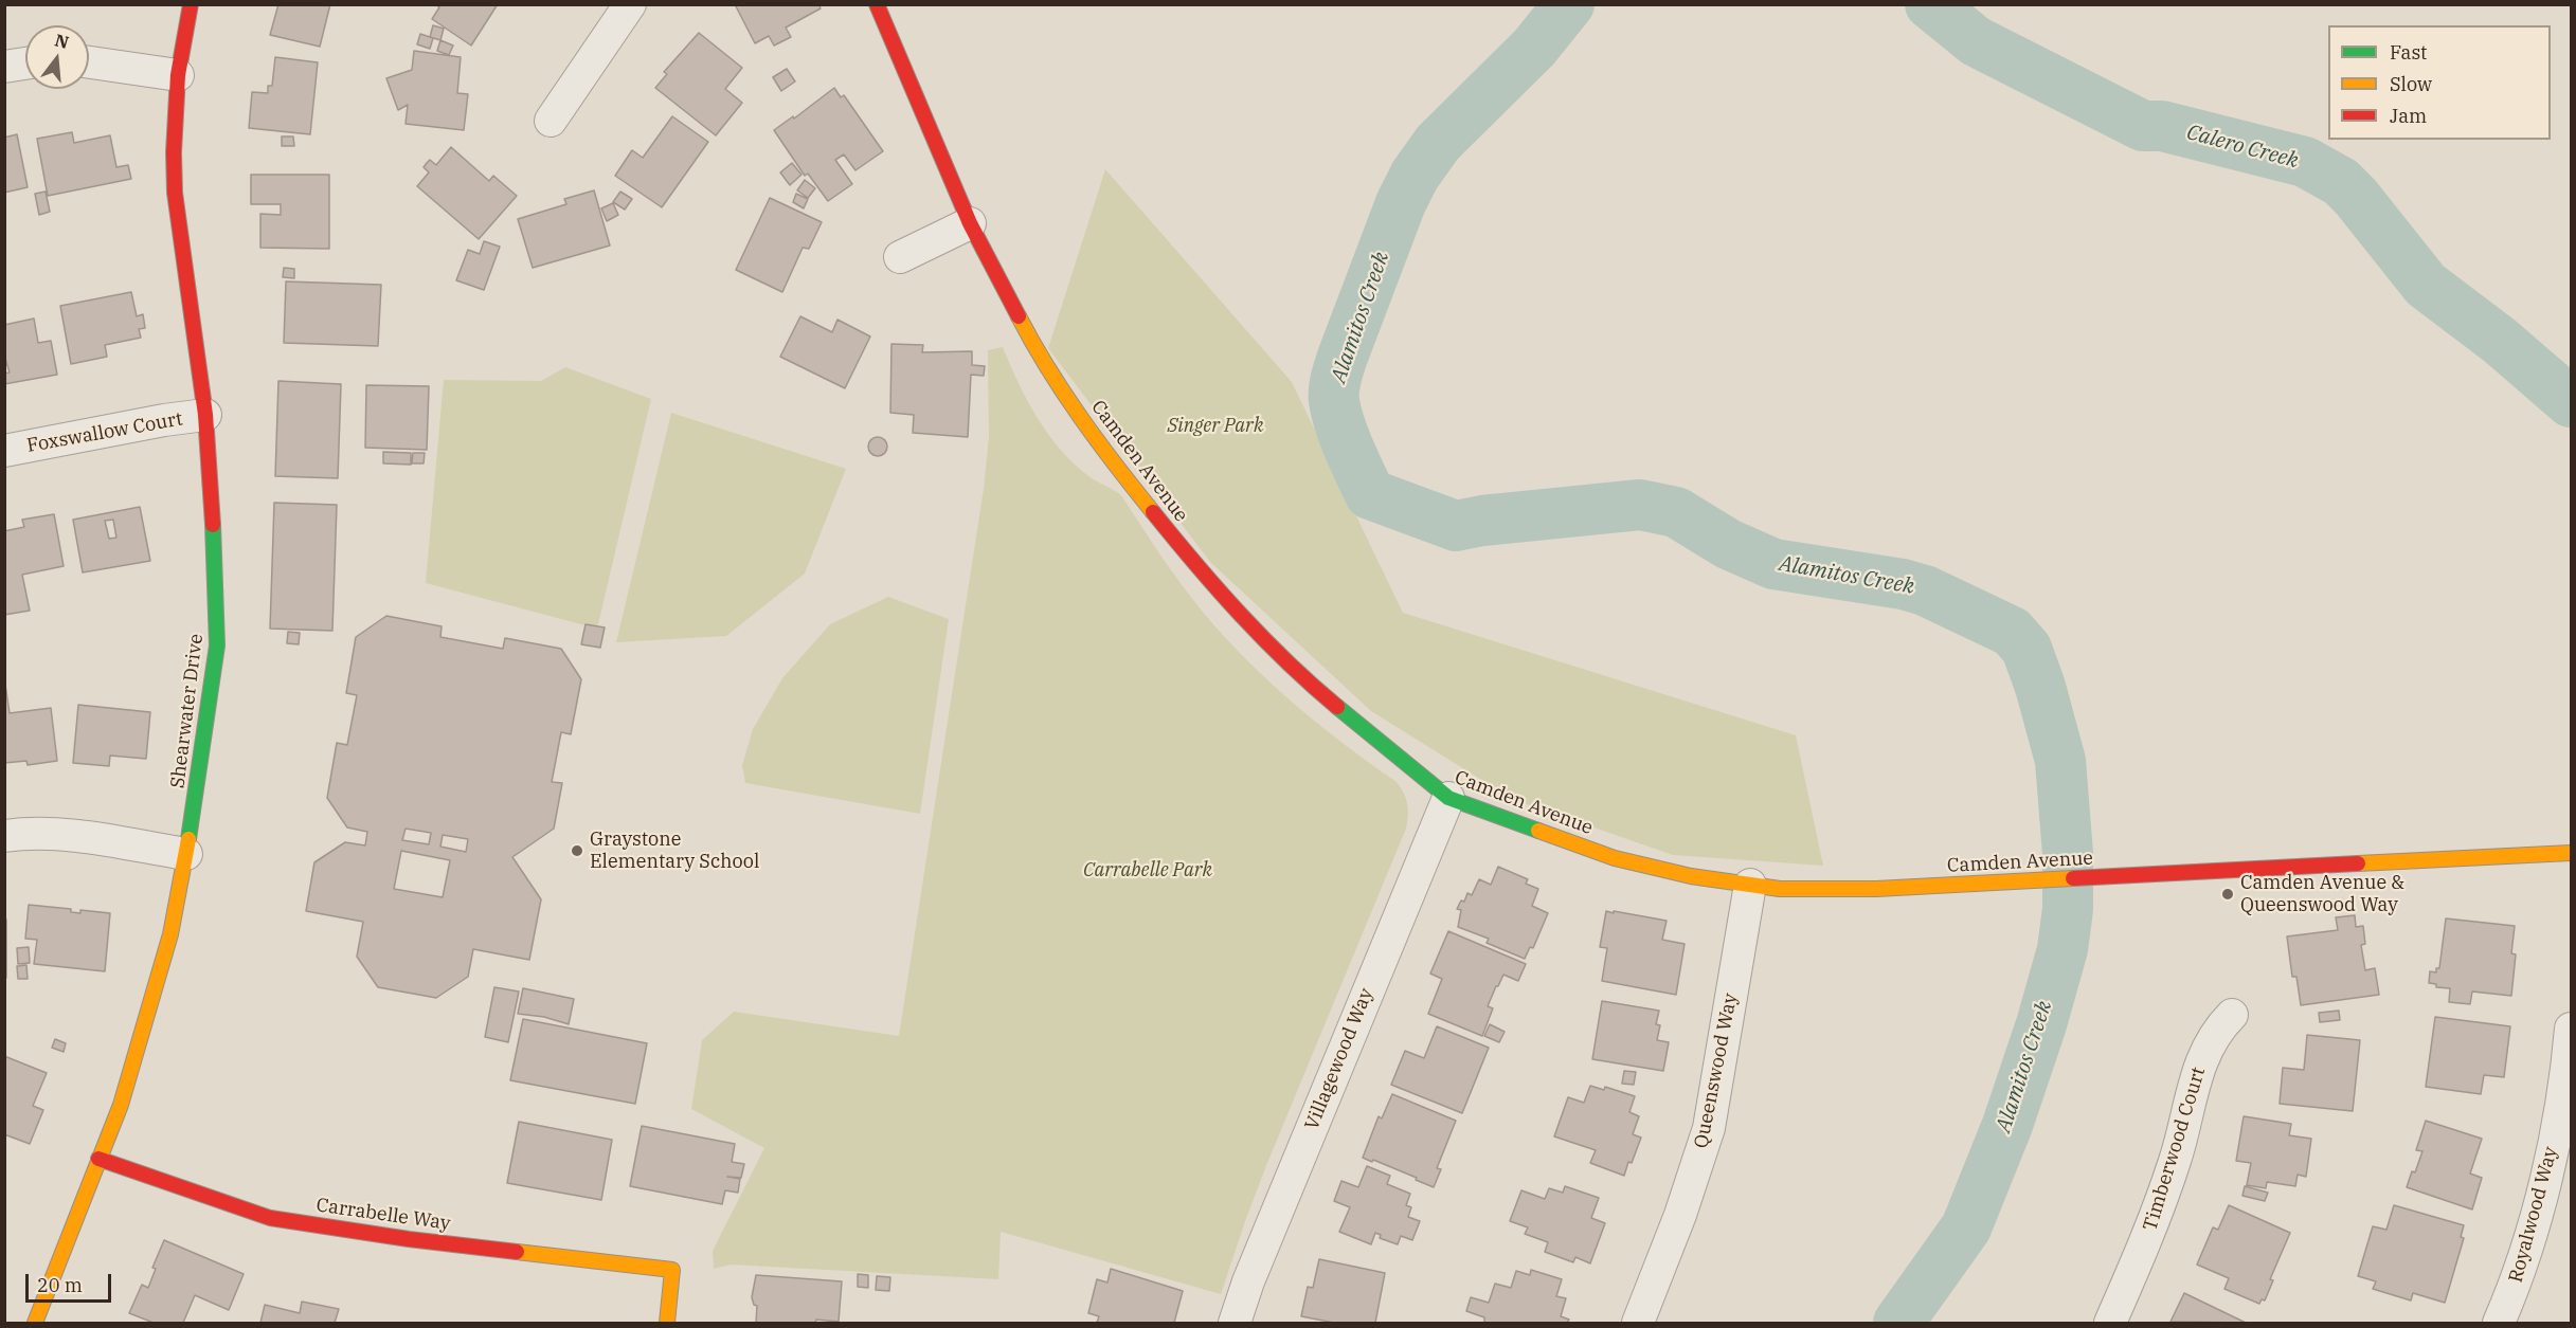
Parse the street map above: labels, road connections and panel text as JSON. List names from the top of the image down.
{
  "streets": {
    "street": [
      "Foxswallow Court",
      "Camden Avenue",
      "Shearwater Drive",
      "Villagewood Way",
      "Queenswood Way",
      "Timberwood Court",
      "Carrabelle Way",
      "Royalwood Way"
    ]
  },
  "crossings": [
    ["Foxswallow Court", "Shearwater Drive"],
    ["Camden Avenue", "Villagewood Way"],
    ["Camden Avenue", "Queenswood Way"],
    ["Shearwater Drive", "Carrabelle Way"]
  ],
  "water": ["Calero Creek", "Alamitos Creek"],
  "parks": ["Singer Park", "Carrabelle Park"],
  "places": ["Graystone Elementary School", "Camden Avenue & Queenswood Way"],
  "legend": ["Fast", "Slow", "Jam"],
  "scale_bar": "20 m",
  "north": "top"
}
